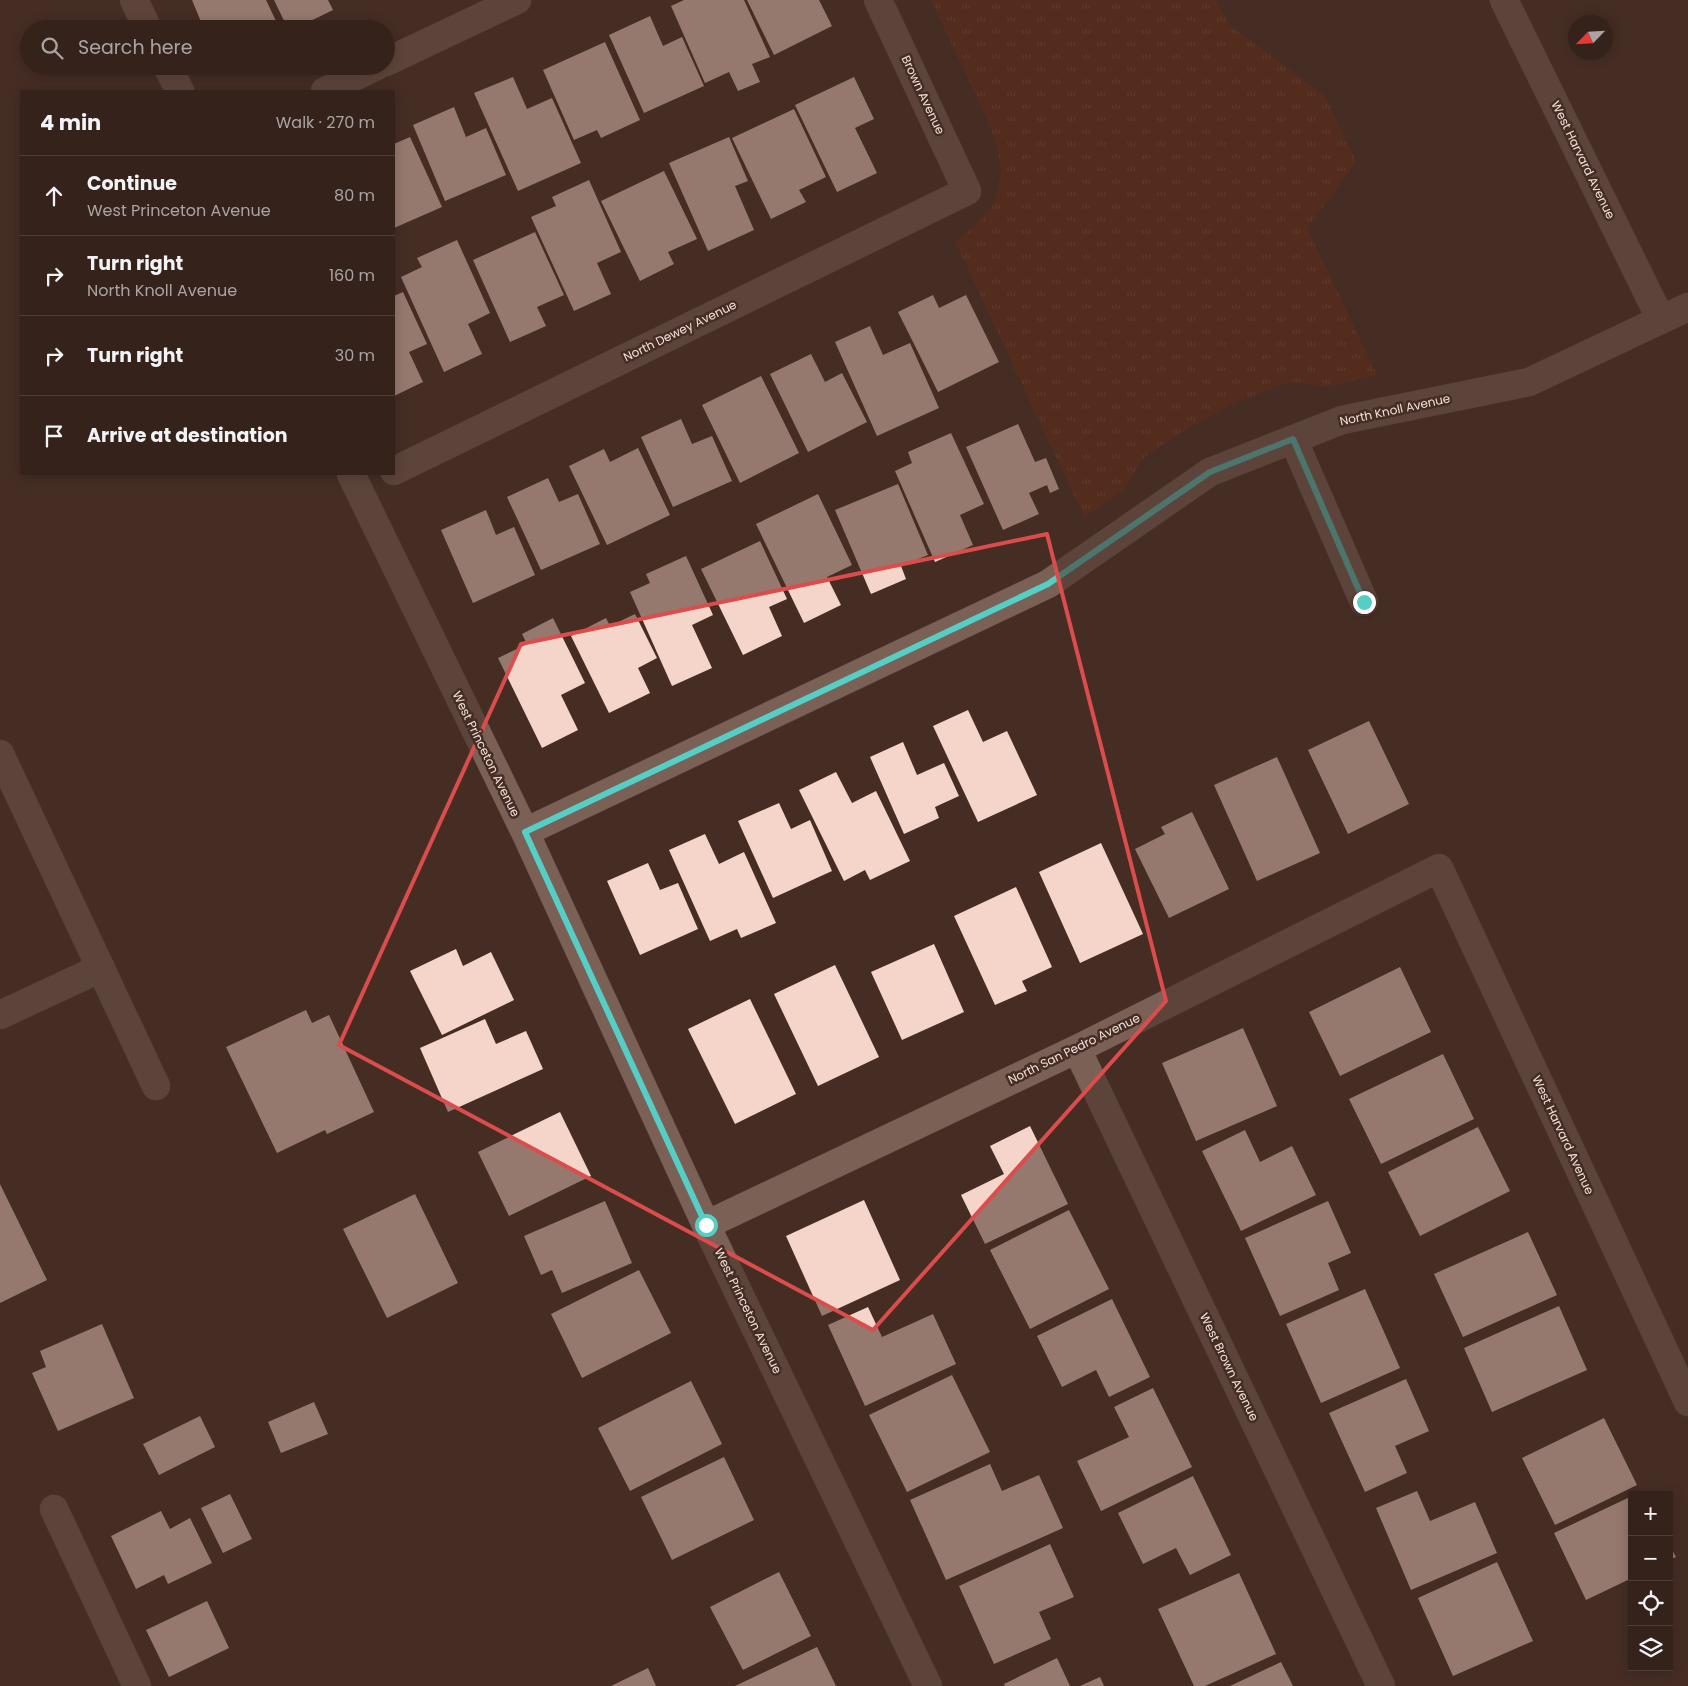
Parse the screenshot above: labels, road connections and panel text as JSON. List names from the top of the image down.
{
  "streets": {
    "street": [
      "Brown Avenue",
      "West Harvard Avenue",
      "North Dewey Avenue",
      "North Knoll Avenue",
      "West Princeton Avenue",
      "North San Pedro Avenue",
      "West Brown Avenue"
    ]
  },
  "crossings": [
    ["Brown Avenue", "North Dewey Avenue"],
    ["West Harvard Avenue", "North Knoll Avenue"],
    ["West Harvard Avenue", "North San Pedro Avenue"],
    ["North Knoll Avenue", "West Princeton Avenue"],
    ["West Princeton Avenue", "North San Pedro Avenue"],
    ["North San Pedro Avenue", "West Brown Avenue"]
  ],
  "north": "bottom left",
  "page": {
    "search": "Search here",
    "heading": ["4 min", "Walk · 270 m"],
    "list": [
      ["Continue", "West Princeton Avenue", "80 m"],
      ["Turn right", "North Knoll Avenue", "160 m"],
      ["Turn right", "30 m"],
      "Arrive at destination"
    ],
    "map_buttons": ["+", "−"]
  }
}
